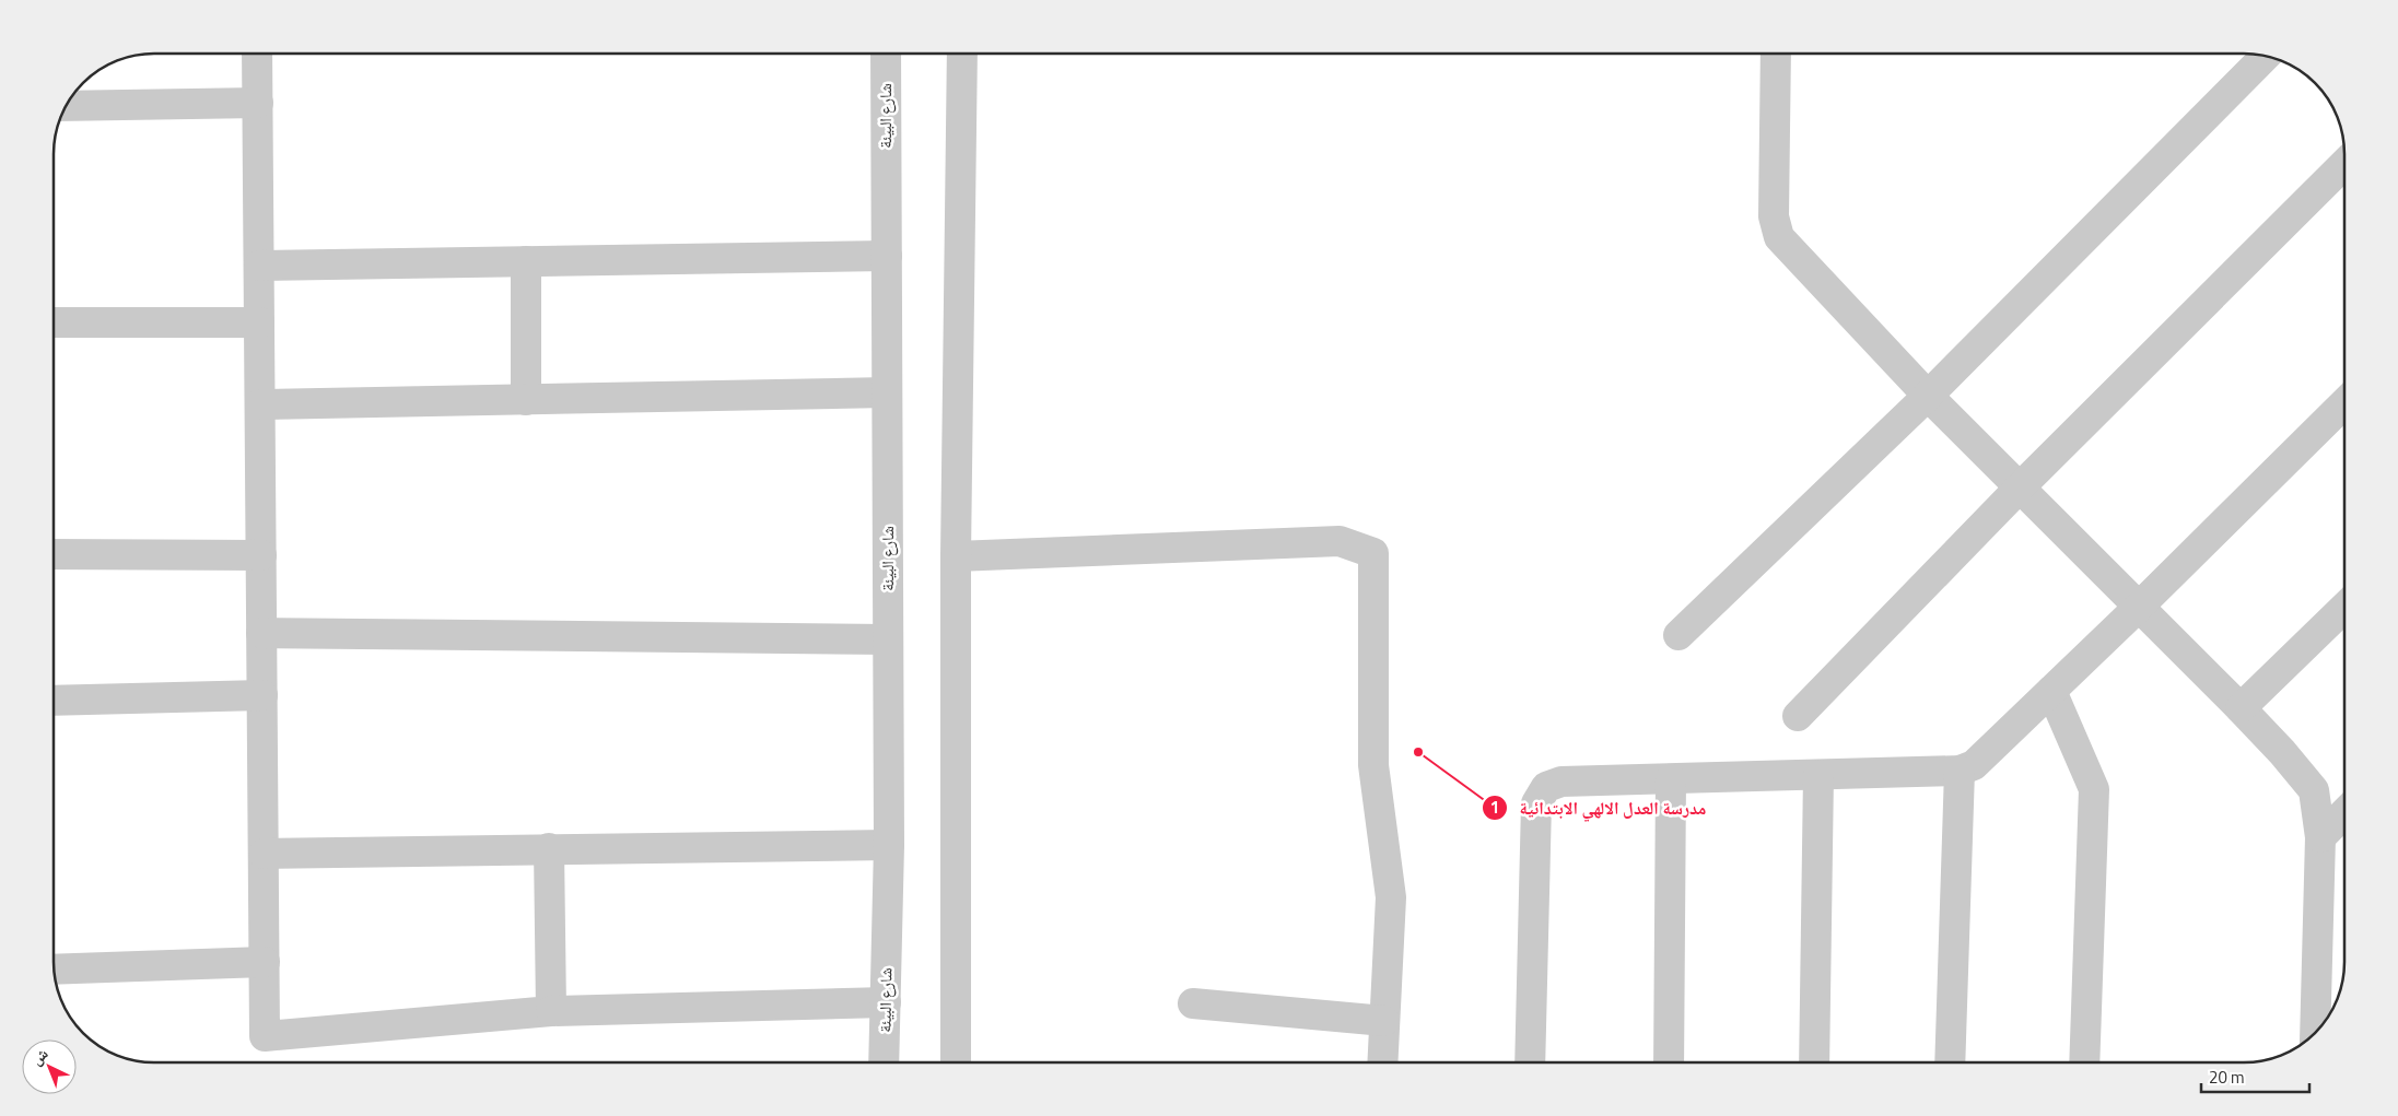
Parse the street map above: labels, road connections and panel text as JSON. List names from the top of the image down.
{
  "streets": {
    "street": ["شارع البيئة"]
  },
  "places": ["مدرسة العدل الالهي الابتدائية"],
  "scale_bar": "20 m",
  "north": "top left"
}
